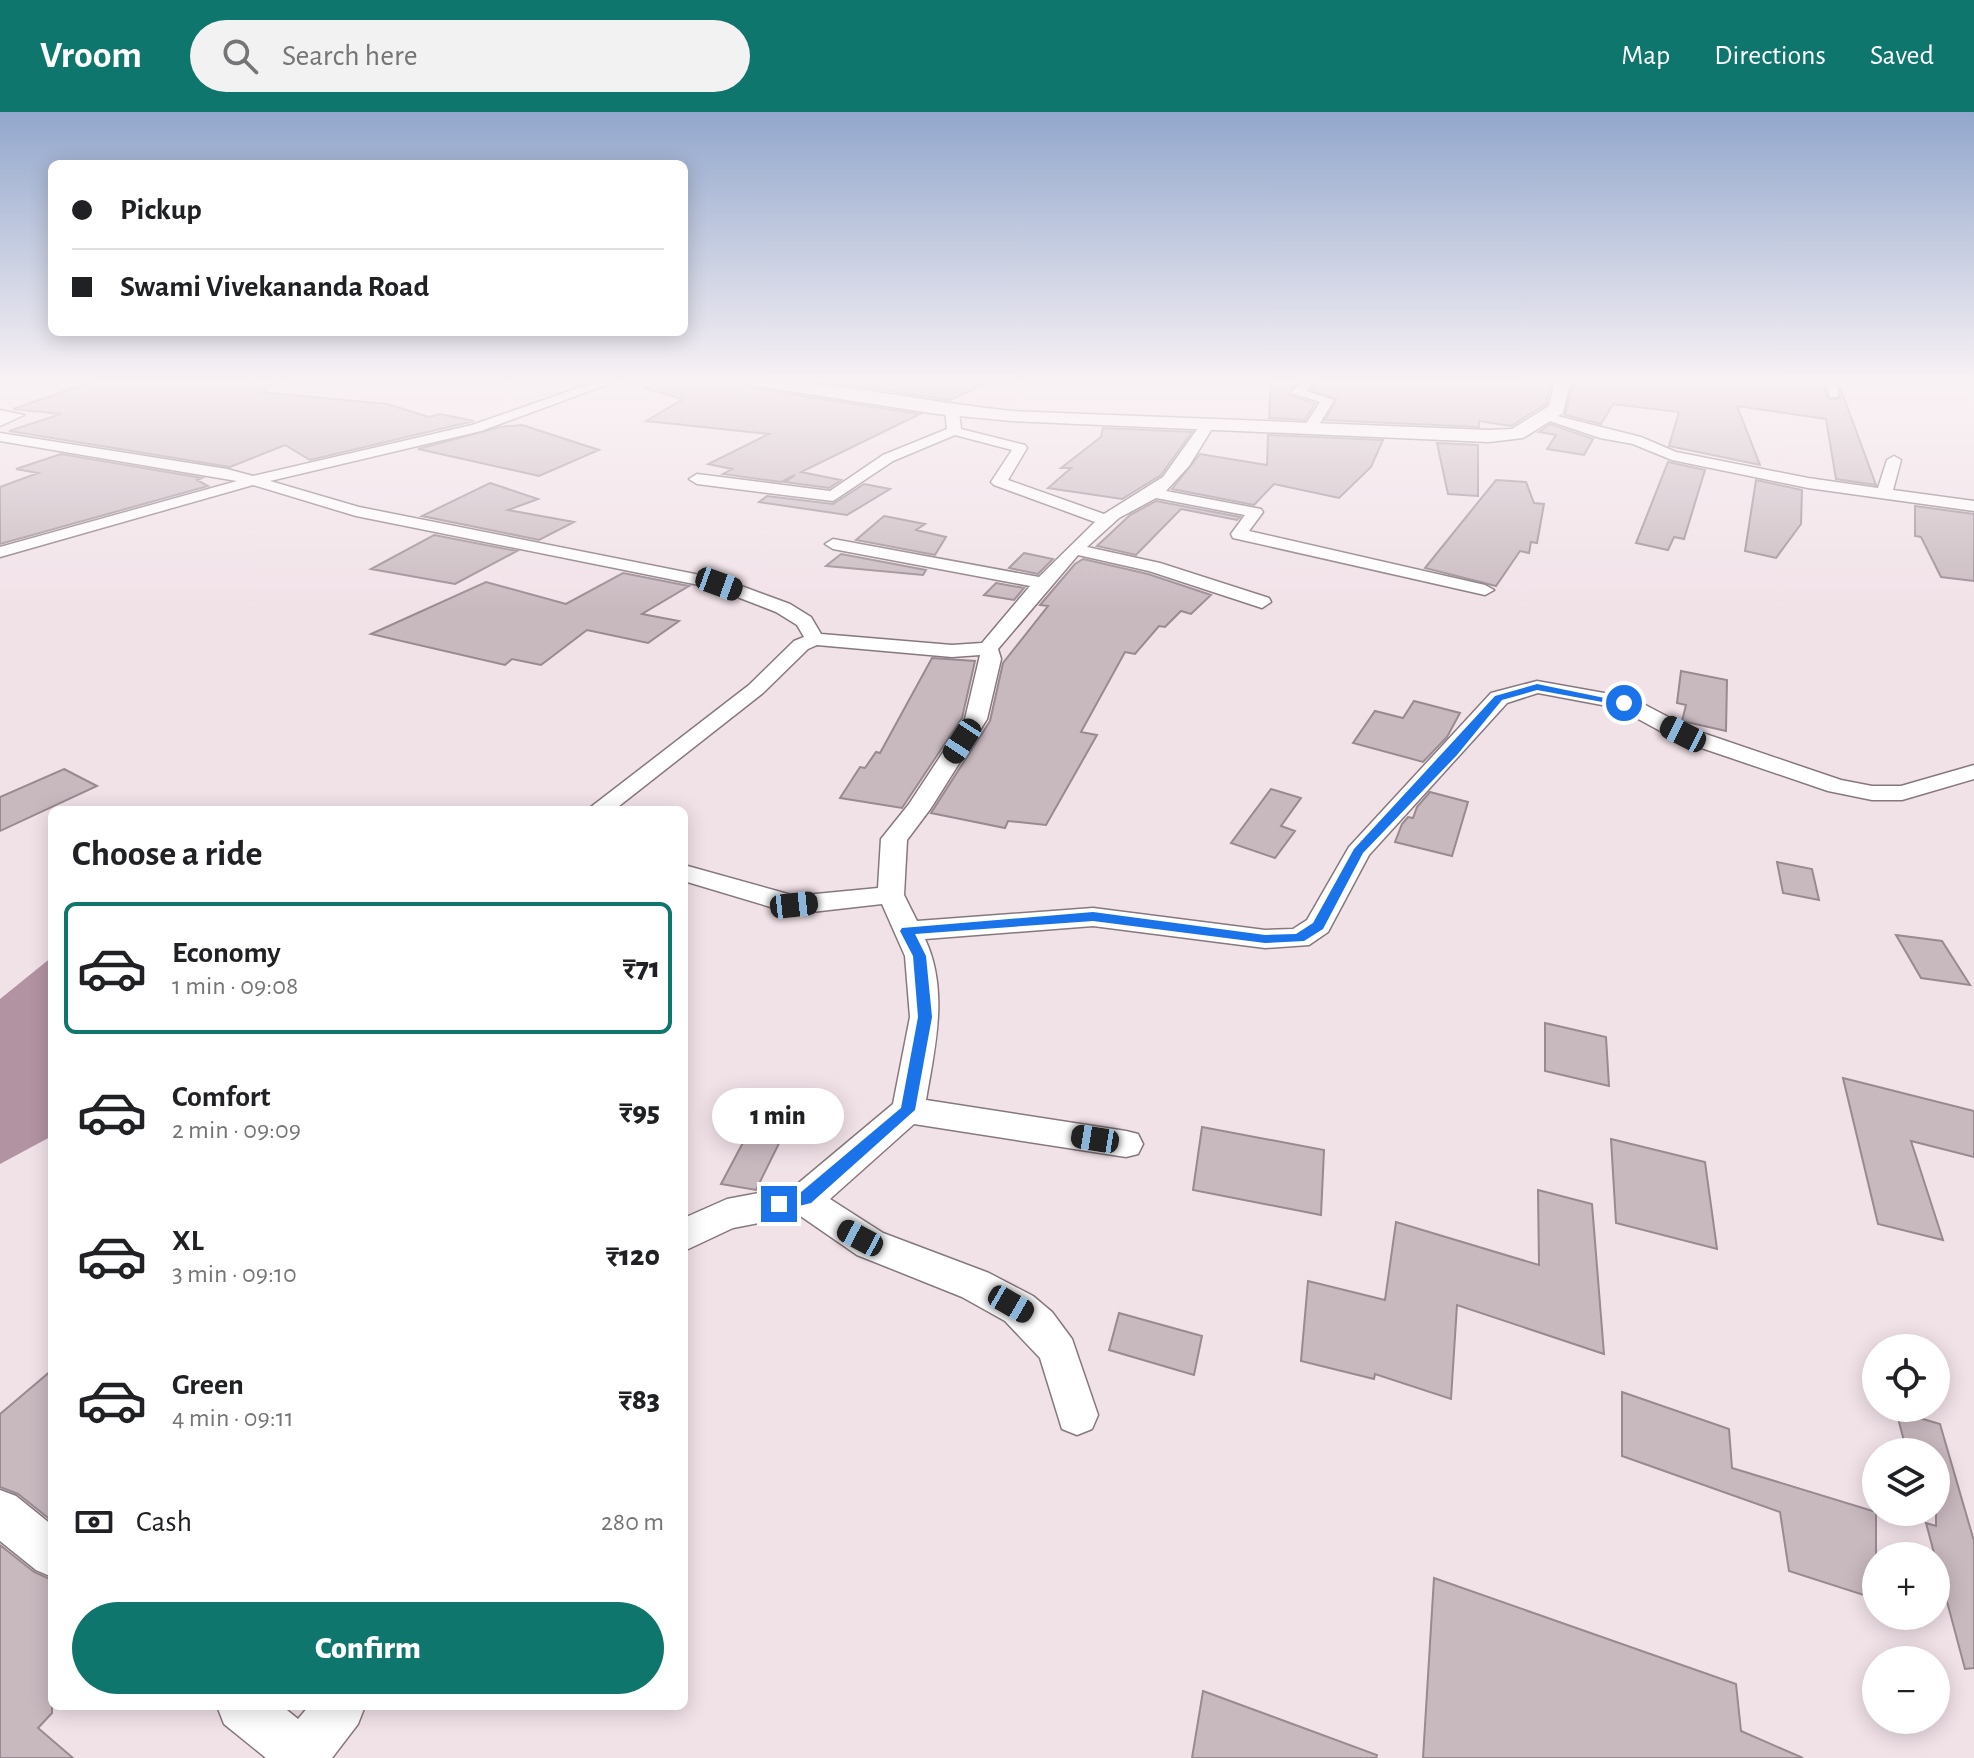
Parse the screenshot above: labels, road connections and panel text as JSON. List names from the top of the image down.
{
  "page": {
    "header": "Vroom",
    "search": "Search here",
    "nav": ["Map", "Directions", "Saved"],
    "banner": ["Pickup", "Swami Vivekananda Road"],
    "heading": "Choose a ride",
    "list": [
      {
        "name": "Economy",
        "note": "1 min · 09:08",
        "value": "₹71"
      },
      {
        "name": "Comfort",
        "note": "2 min · 09:09",
        "value": "₹95"
      },
      {
        "name": "XL",
        "note": "3 min · 09:10",
        "value": "₹120"
      },
      {
        "name": "Green",
        "note": "4 min · 09:11",
        "value": "₹83"
      }
    ],
    "bubble": "1 min",
    "map_buttons": ["+", "−"],
    "pay": ["Cash", "280 m"],
    "buttons": "Confirm"
  }
}
